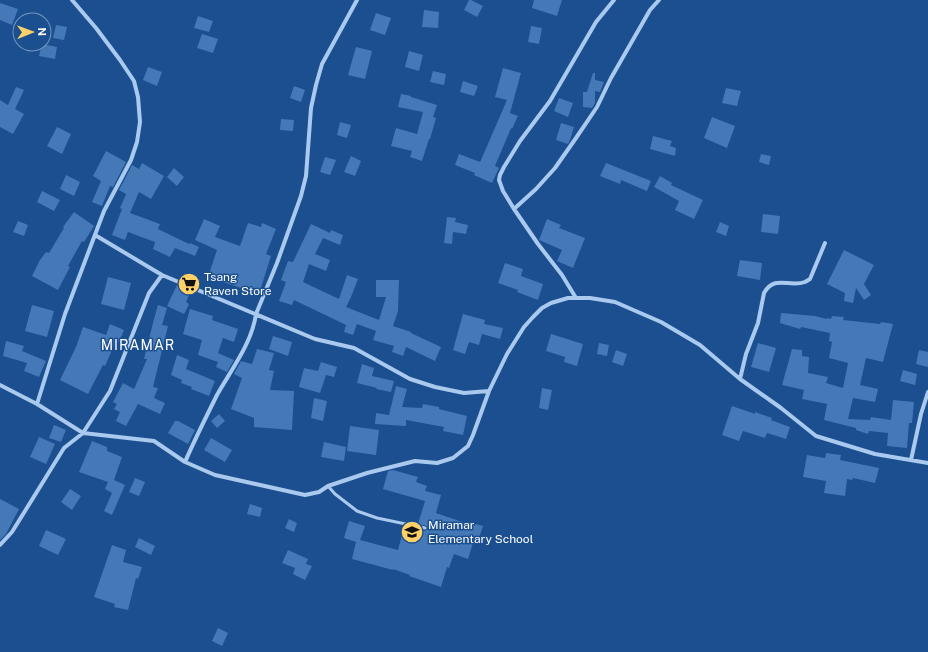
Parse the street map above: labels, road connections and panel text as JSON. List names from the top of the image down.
{
  "districts": ["MIRAMAR"],
  "places": {
    "supermarket": ["Tsang Raven Store"],
    "school or university": ["Miramar Elementary School"]
  },
  "north": "right"
}
